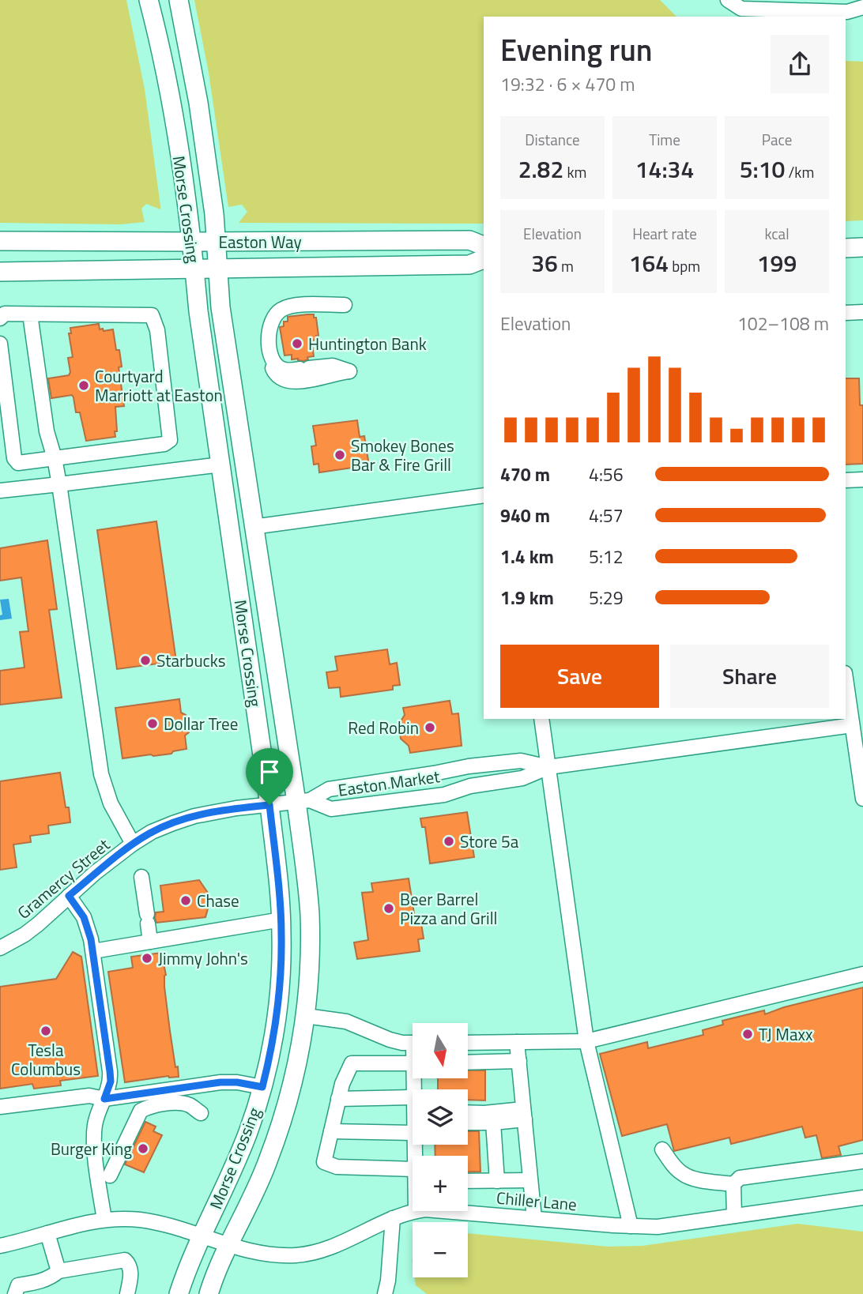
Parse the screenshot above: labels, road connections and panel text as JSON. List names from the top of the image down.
{
  "streets": {
    "main road": ["Morse Crossing", "Easton Way"],
    "street": ["Easton Market", "Gramercy Street", "Chiller Lane"]
  },
  "crossings": [
    ["Morse Crossing", "Easton Way"],
    ["Morse Crossing", "Easton Market"],
    ["Morse Crossing", "Gramercy Street"],
    ["Morse Crossing", "Chiller Lane"],
    ["Easton Market", "Gramercy Street"]
  ],
  "places": [
    "Huntington Bank",
    "Courtyard Marriott at Easton",
    "Smokey Bones Bar & Fire Grill",
    "Starbucks",
    "Dollar Tree",
    "Red Robin",
    "Store 5a",
    "Chase",
    "Beer Barrel Pizza and Grill",
    "Jimmy John's",
    "Tesla Columbus",
    "TJ Maxx",
    "Burger King"
  ],
  "north": "bottom",
  "page": {
    "heading": ["Evening run", "19:32 · 6 × 470 m"],
    "stats": [
      ["Distance", "2.82 km"],
      ["Time", "14:34"],
      ["Pace", "5:10 /km"],
      ["Elevation", "36 m"],
      ["Heart rate", "164 bpm"],
      ["kcal", "199"]
    ],
    "chart": ["Elevation", "102–108 m"],
    "list": [
      {
        "name": "470 m",
        "note": "4:56"
      },
      {
        "name": "940 m",
        "note": "4:57"
      },
      {
        "name": "1.4 km",
        "note": "5:12"
      },
      {
        "name": "1.9 km",
        "note": "5:29"
      }
    ],
    "buttons": ["Save", "Share"],
    "map_buttons": ["+", "−"]
  }
}
